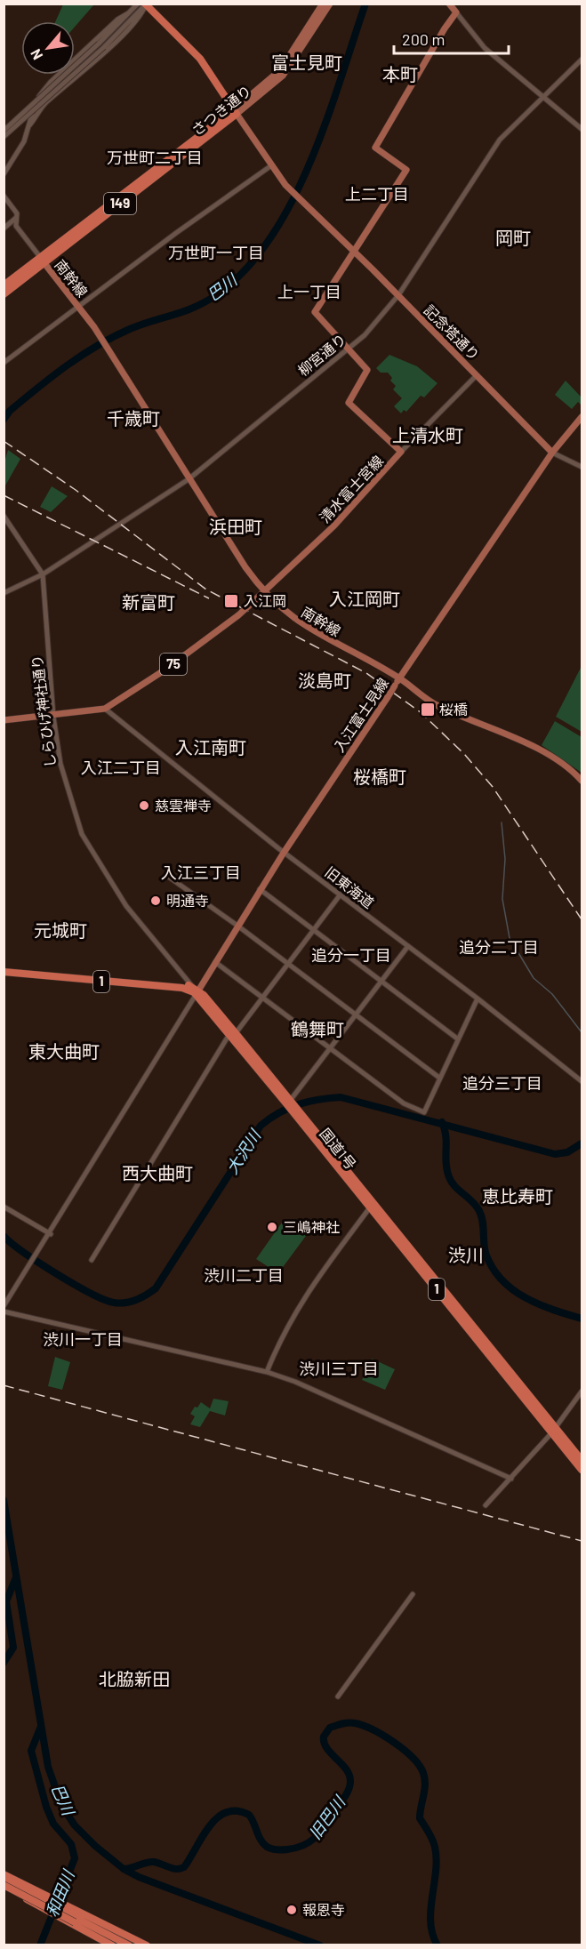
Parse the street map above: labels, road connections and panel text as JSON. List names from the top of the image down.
{
  "streets": {
    "highway": [
      "さつき通り",
      "149",
      "1",
      "国道1号"
    ],
    "main road": [
      "南幹線",
      "記念塔通り",
      "清水富士宮線",
      "75",
      "入江富士見線"
    ],
    "street": ["柳宮通り", "しらひげ神社通り", "旧東海道"]
  },
  "crossings": [
    ["さつき通り", "南幹線"],
    ["南幹線", "柳宮通り"],
    ["南幹線", "清水富士宮線"],
    ["南幹線", "入江富士見線"],
    ["記念塔通り", "柳宮通り"],
    ["記念塔通り", "清水富士宮線"],
    ["記念塔通り", "入江富士見線"],
    ["柳宮通り", "清水富士宮線"],
    ["柳宮通り", "しらひげ神社通り"],
    ["清水富士宮線", "しらひげ神社通り"],
    ["清水富士宮線", "旧東海道"],
    ["しらひげ神社通り", "入江富士見線"],
    ["しらひげ神社通り", "1"],
    ["しらひげ神社通り", "国道1号"],
    ["入江富士見線", "旧東海道"],
    ["入江富士見線", "1"],
    ["入江富士見線", "国道1号"],
    ["1", "国道1号"]
  ],
  "districts": [
    "富士見町",
    "本町",
    "万世町二丁目",
    "上二丁目",
    "岡町",
    "万世町一丁目",
    "上一丁目",
    "千歳町",
    "上清水町",
    "浜田町",
    "入江岡町",
    "新富町",
    "淡島町",
    "入江南町",
    "入江二丁目",
    "桜橋町",
    "入江三丁目",
    "元城町",
    "追分二丁目",
    "追分一丁目",
    "鶴舞町",
    "東大曲町",
    "追分三丁目",
    "西大曲町",
    "恵比寿町",
    "渋川",
    "渋川二丁目",
    "渋川一丁目",
    "渋川三丁目",
    "北脇新田"
  ],
  "water": [
    "巴川",
    "大沢川",
    "旧巴川",
    "和田川"
  ],
  "places": {
    "transit": ["入江岡", "桜橋"],
    "other": [
      "慈雲禅寺",
      "明通寺",
      "三嶋神社",
      "報恩寺"
    ]
  },
  "scale_bar": "200 m",
  "north": "bottom left"
}
